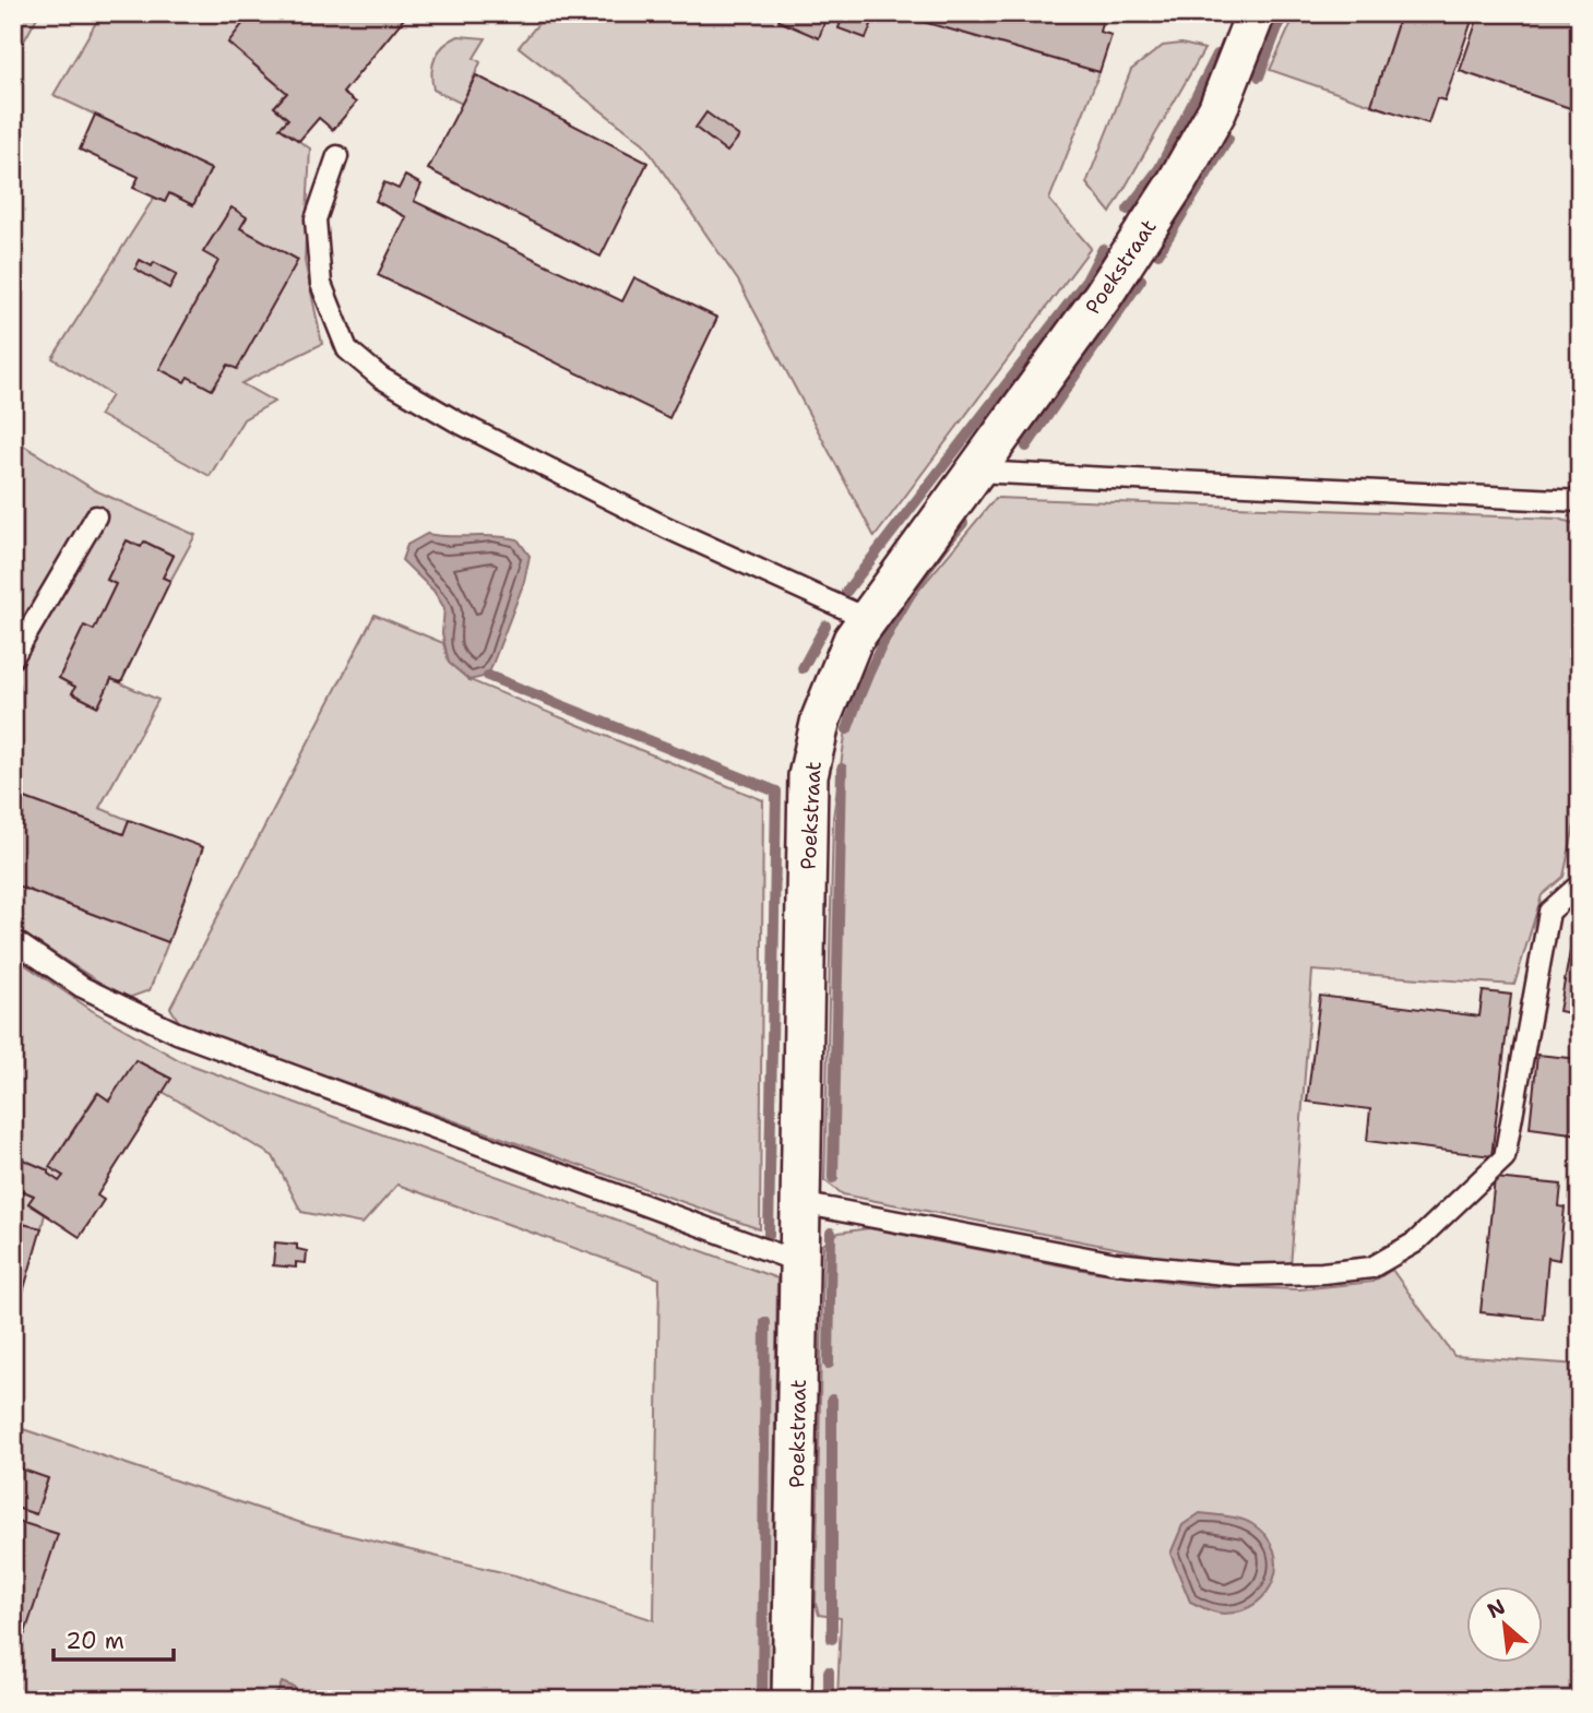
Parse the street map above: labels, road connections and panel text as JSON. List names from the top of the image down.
{
  "streets": {
    "street": ["Poekstraat"]
  },
  "scale_bar": "20 m",
  "north": "top left"
}
